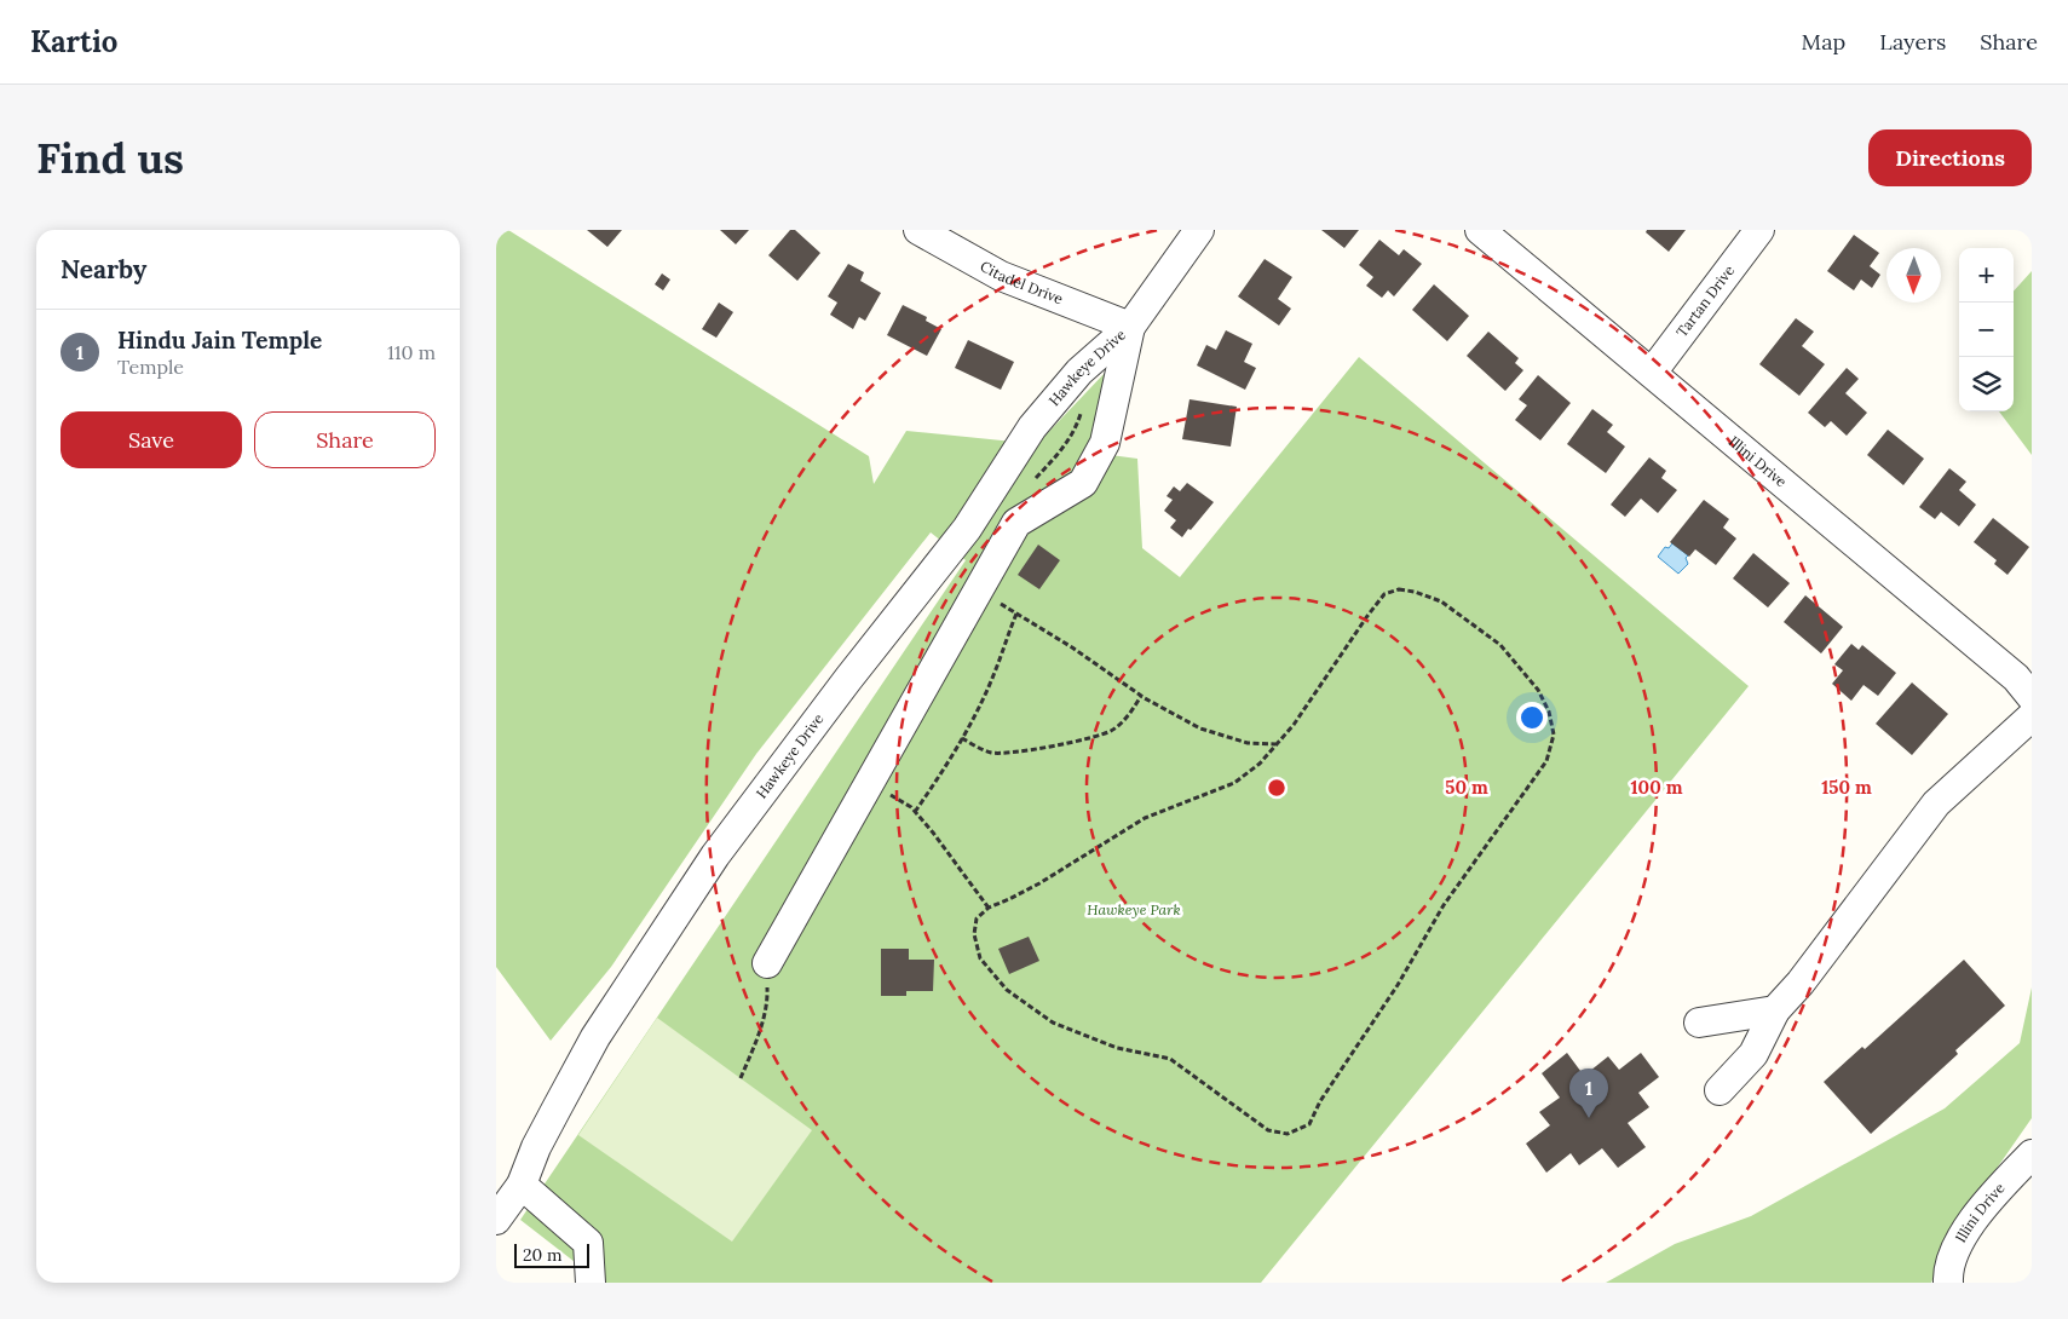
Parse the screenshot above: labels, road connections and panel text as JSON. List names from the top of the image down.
{
  "streets": {
    "street": [
      "Citadel Drive",
      "Tartan Drive",
      "Hawkeye Drive",
      "Illini Drive"
    ]
  },
  "crossings": [
    ["Citadel Drive", "Hawkeye Drive"],
    ["Tartan Drive", "Illini Drive"]
  ],
  "parks": ["Hawkeye Park"],
  "scale_bar": "20 m",
  "north": "bottom",
  "page": {
    "header": "Kartio",
    "nav": ["Map", "Layers", "Share"],
    "buttons": [
      "Directions",
      ["Save", "Share"]
    ],
    "title": "Find us",
    "heading": "Nearby",
    "map_buttons": ["+", "−"],
    "list": [
      {
        "mark": "1",
        "name": "Hindu Jain Temple",
        "note": "Temple",
        "value": "110 m"
      }
    ],
    "pins": "1",
    "scale": "20 m"
  },
  "rings": ["50 m", "100 m", "150 m"]
}
